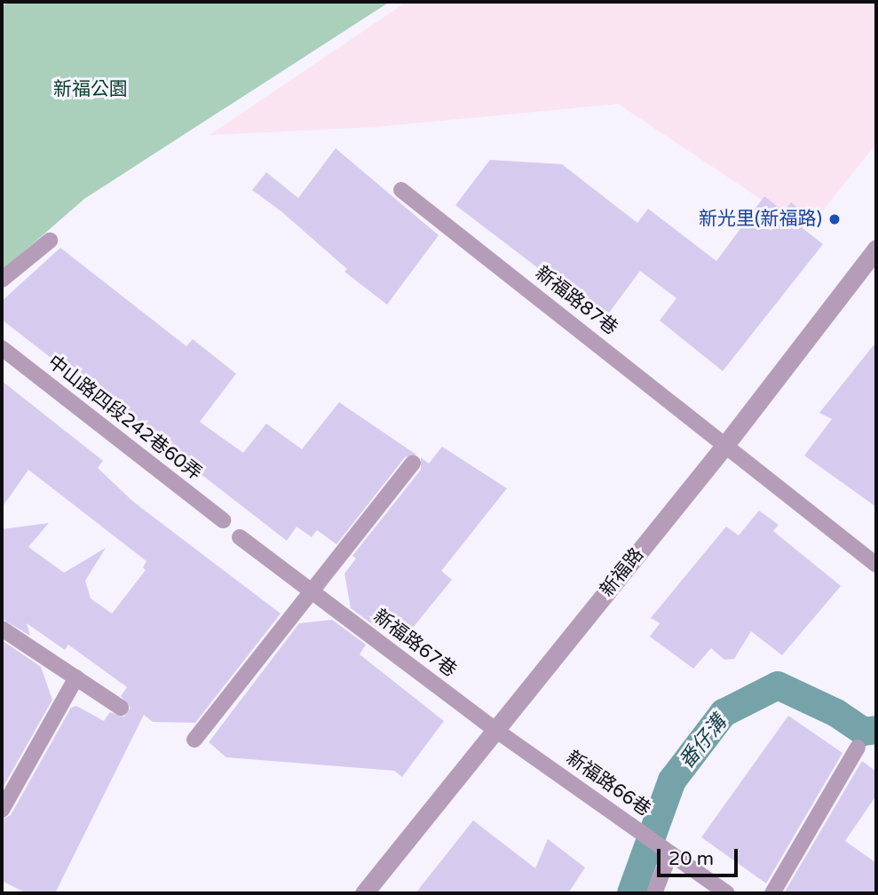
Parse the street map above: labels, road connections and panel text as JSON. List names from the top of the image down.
{
  "streets": {
    "street": ["新福路"],
    "lane": [
      "新福路87巷",
      "中山路四段242巷60弄",
      "新福路67巷",
      "新福路66巷"
    ]
  },
  "crossings": [
    ["新福路87巷", "新福路"],
    ["新福路", "新福路67巷"],
    ["新福路", "新福路66巷"],
    ["新福路67巷", "新福路66巷"]
  ],
  "water": ["番仔溝"],
  "parks": ["新福公園"],
  "places": ["新光里(新福路)"],
  "scale_bar": "20 m"
}
